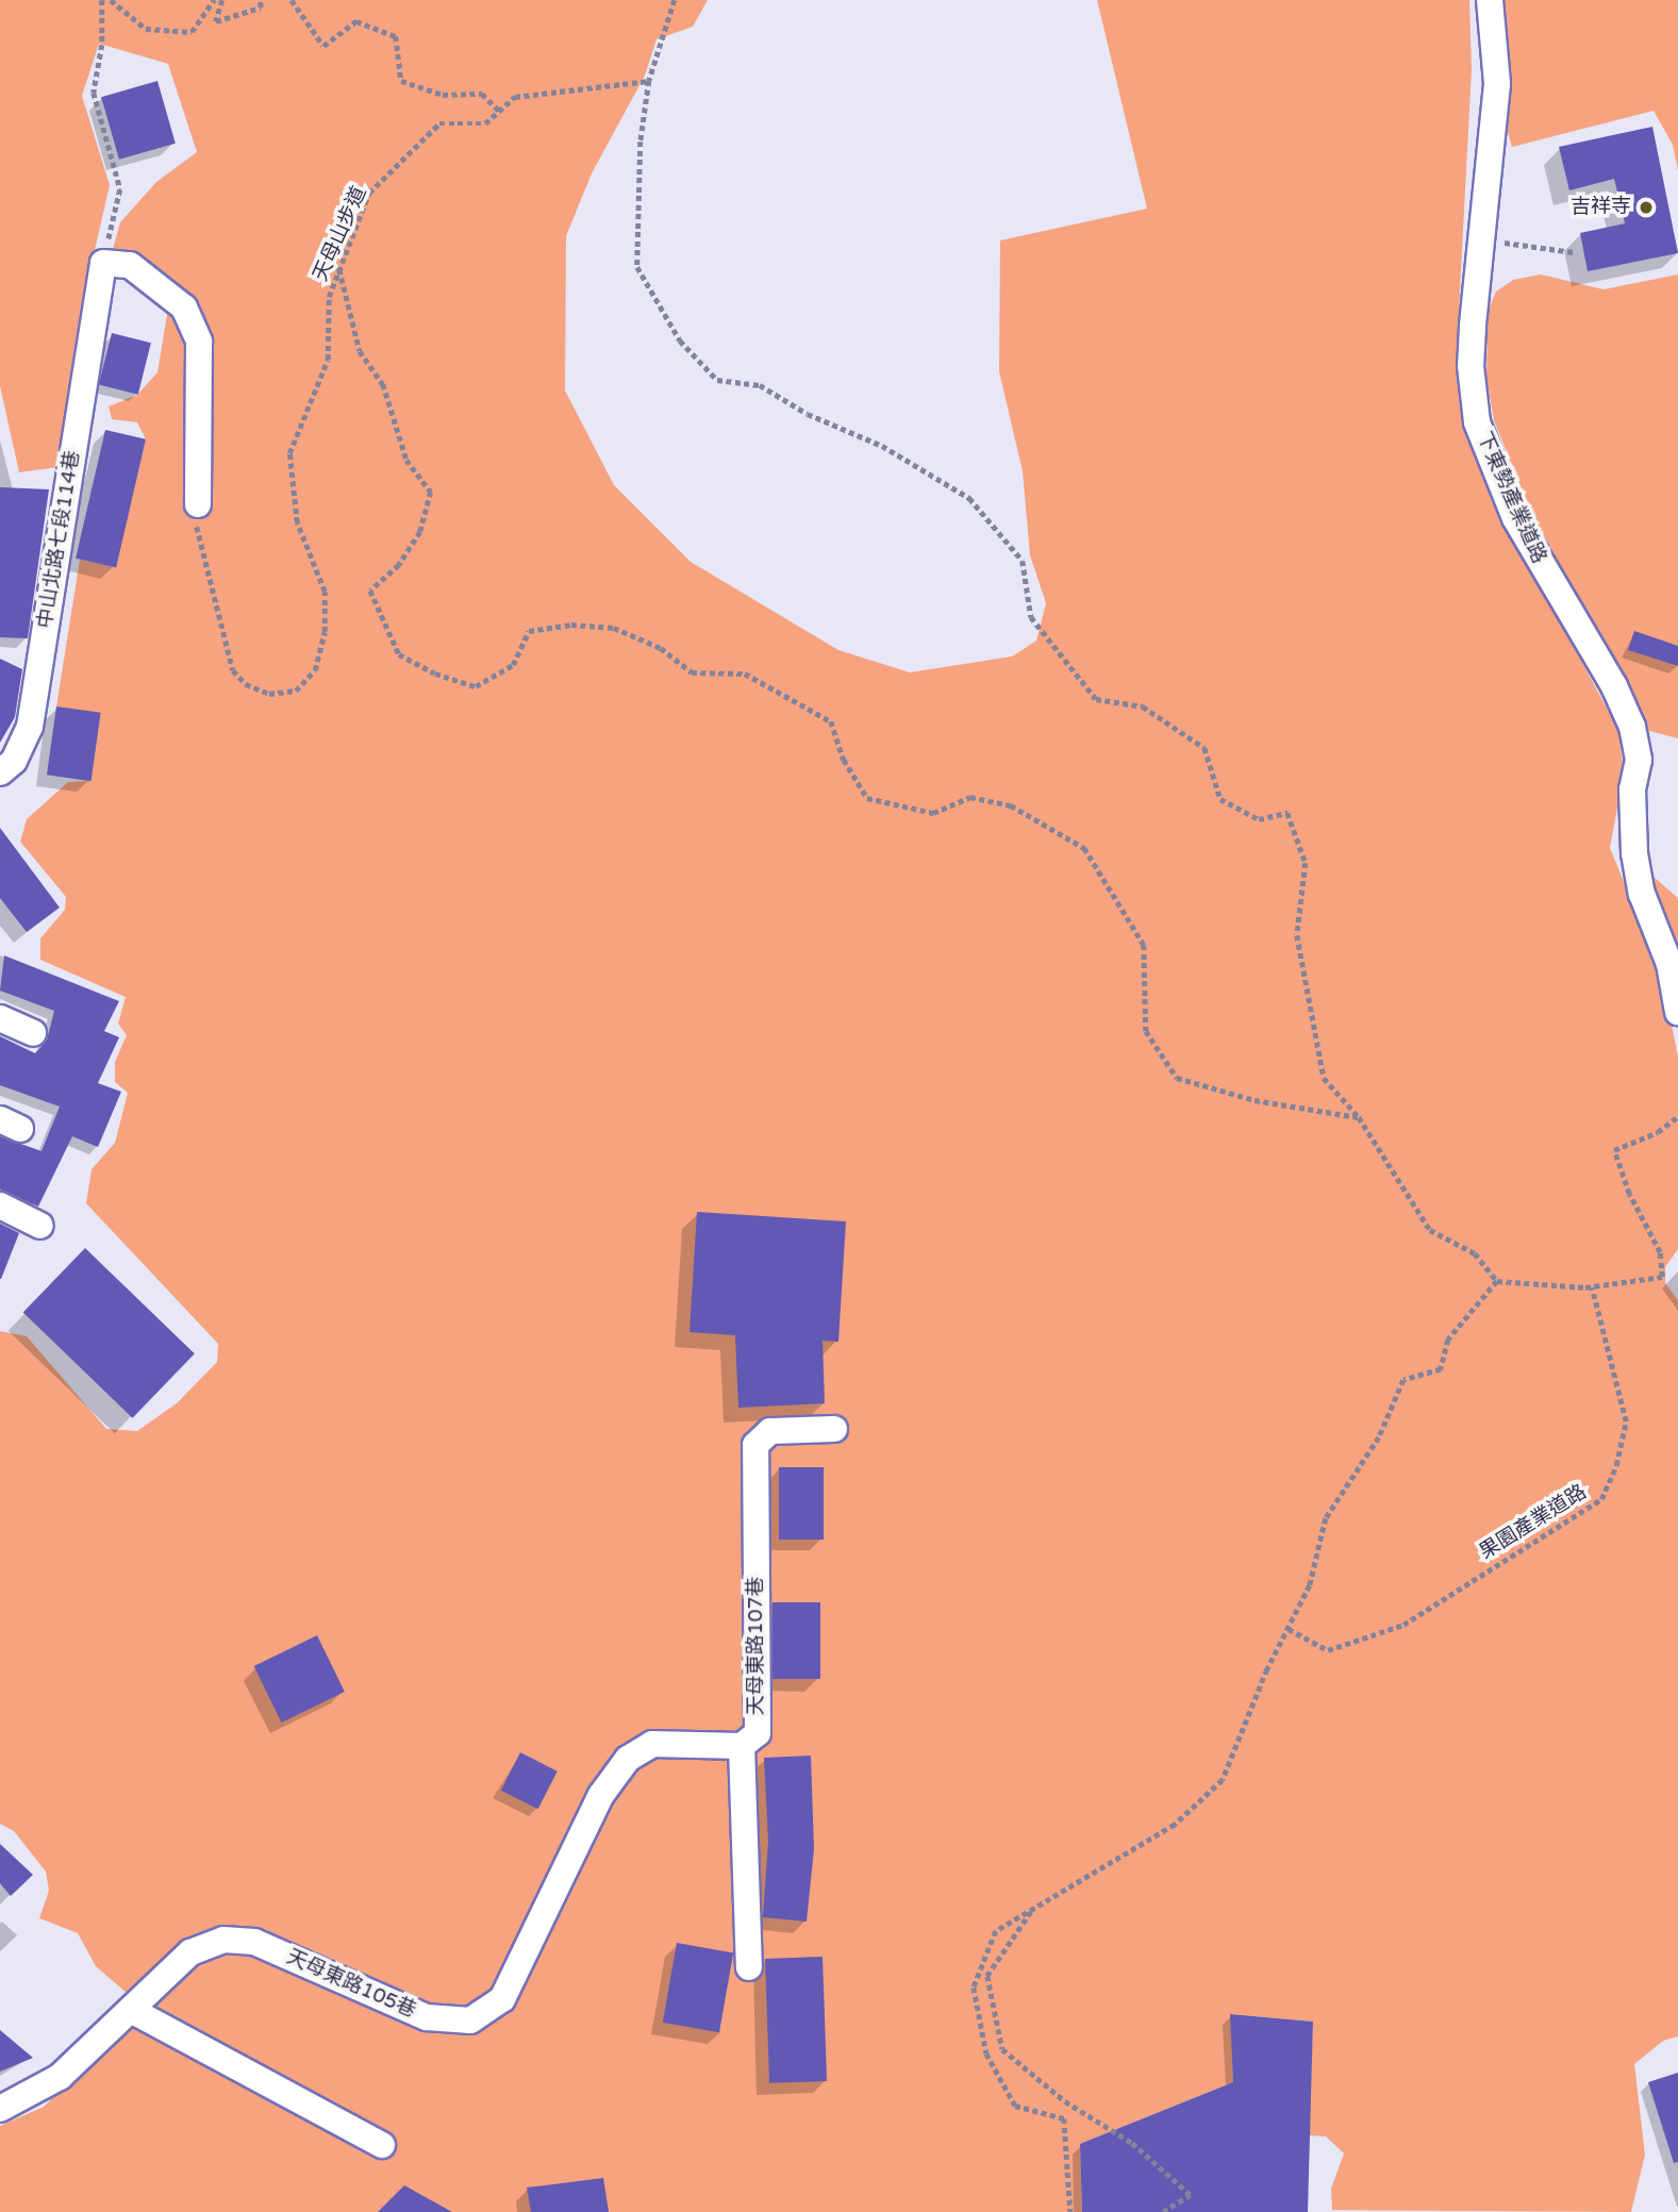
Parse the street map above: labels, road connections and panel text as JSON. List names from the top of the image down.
{
  "streets": {
    "street": [
      "下東勢產業道路",
      "中山北路七段114巷",
      "天母東路107巷",
      "天母東路105巷"
    ],
    "path": ["天母山步道", "果園產業道路"]
  },
  "crossings": [
    ["天母東路107巷", "天母東路105巷"]
  ],
  "places": ["吉祥寺"]
}
